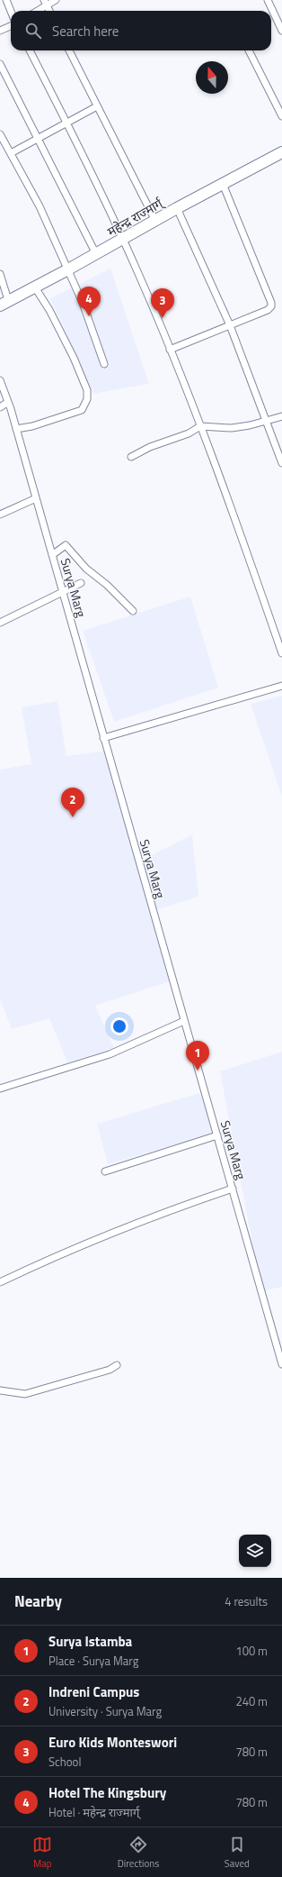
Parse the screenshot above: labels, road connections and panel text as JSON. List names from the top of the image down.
{
  "streets": {
    "highway": ["महेन्द्र राज्मार्ग्"],
    "street": ["Surya Marg"]
  },
  "north": "top",
  "page": {
    "search": "Search here",
    "pins": [
      "4",
      "3",
      "2",
      "1"
    ],
    "heading": ["Nearby", "4 results"],
    "list": [
      {
        "mark": "1",
        "name": "Surya Istamba",
        "note": "Place · Surya Marg",
        "value": "100 m"
      },
      {
        "mark": "2",
        "name": "Indreni Campus",
        "note": "University · Surya Marg",
        "value": "240 m"
      },
      {
        "mark": "3",
        "name": "Euro Kids Monteswori",
        "note": "School",
        "value": "780 m"
      },
      {
        "mark": "4",
        "name": "Hotel The Kingsbury",
        "note": "Hotel · महेन्द्र राज्मार्ग्",
        "value": "780 m"
      }
    ],
    "nav": ["Map", "Directions", "Saved"]
  }
}
